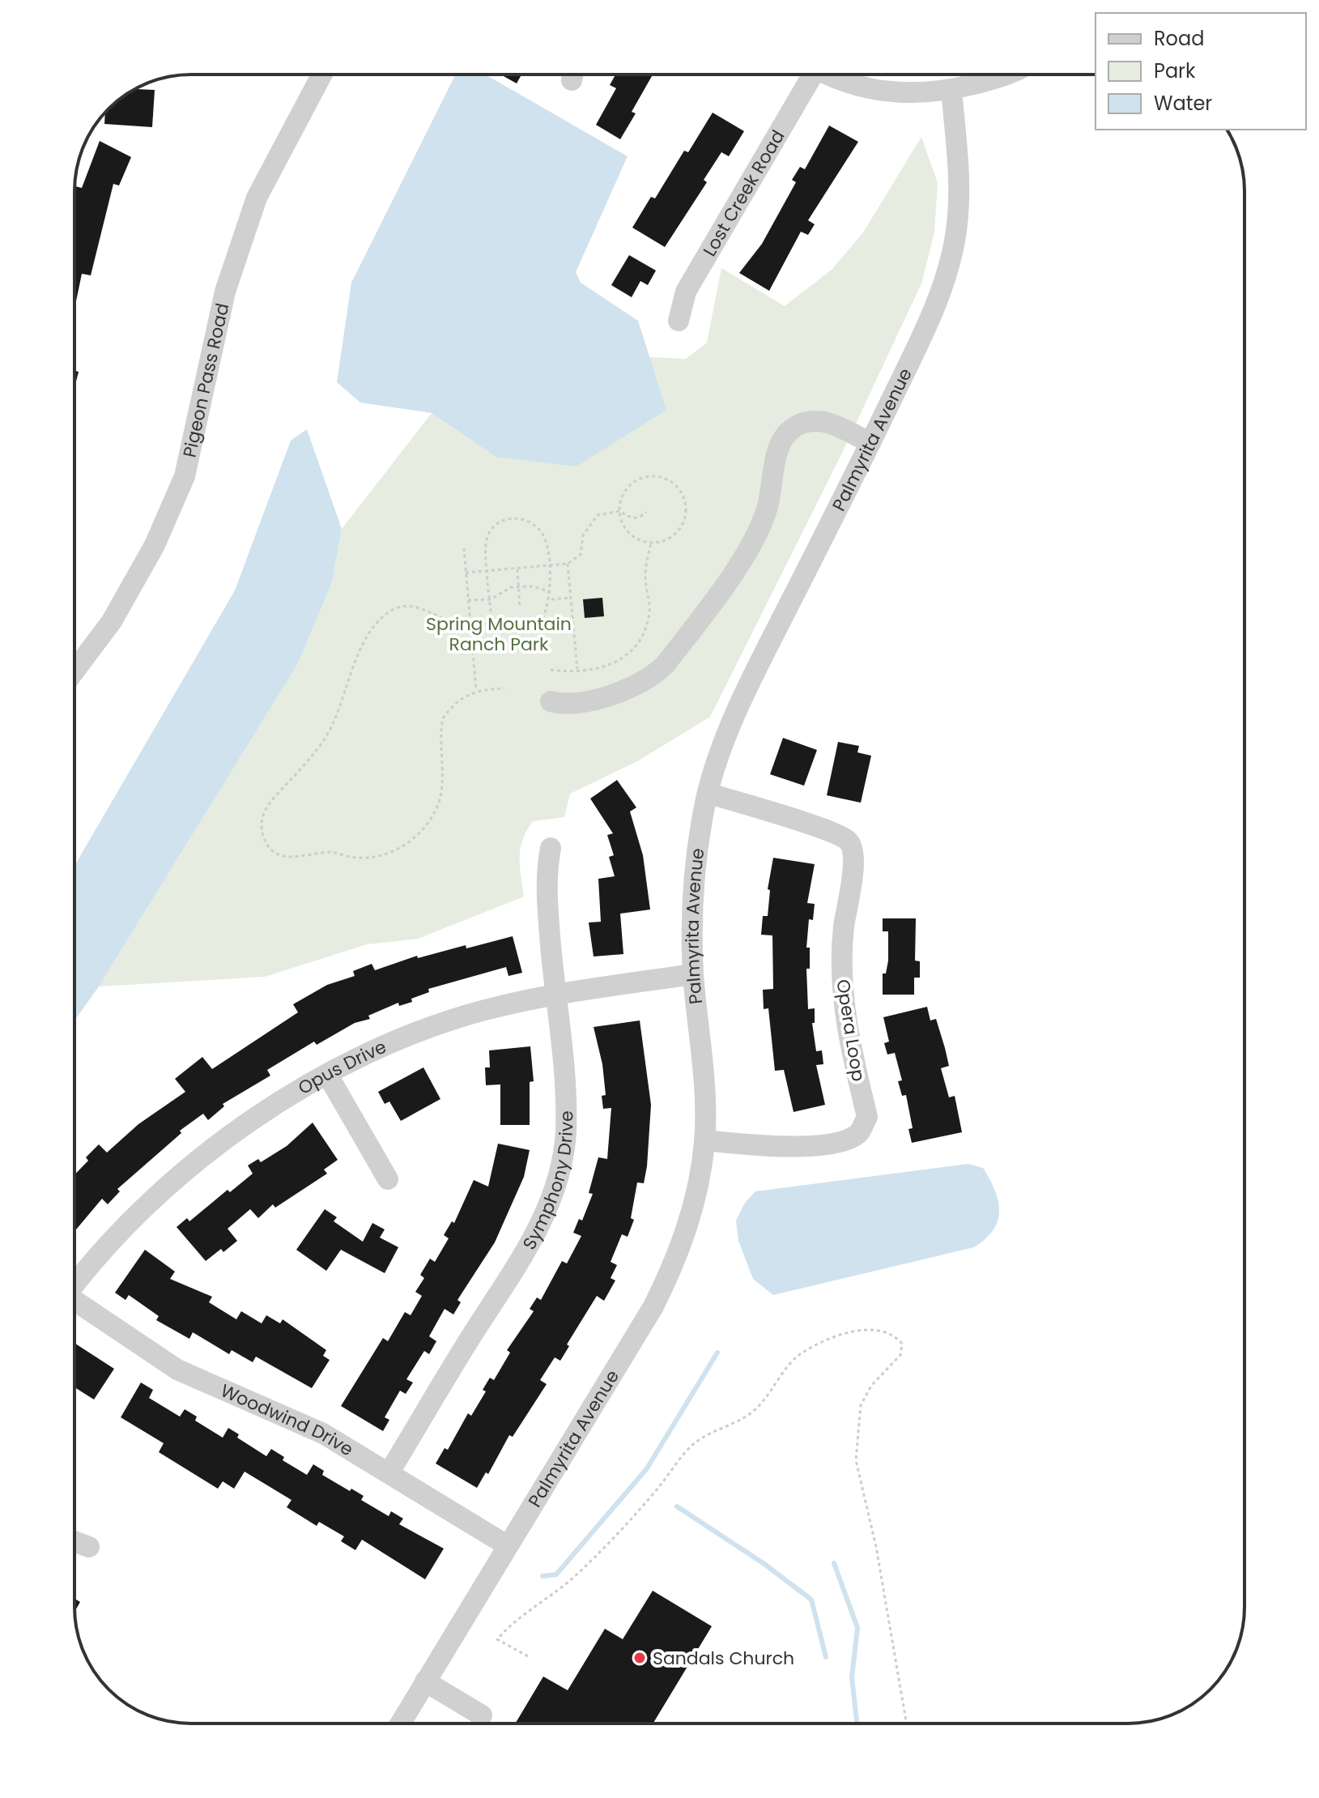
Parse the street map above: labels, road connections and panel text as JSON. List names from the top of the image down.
{
  "streets": {
    "street": [
      "Lost Creek Road",
      "Pigeon Pass Road",
      "Palmyrita Avenue",
      "Opera Loop",
      "Opus Drive",
      "Symphony Drive",
      "Woodwind Drive"
    ]
  },
  "crossings": [
    ["Palmyrita Avenue", "Opera Loop"],
    ["Palmyrita Avenue", "Opus Drive"],
    ["Palmyrita Avenue", "Woodwind Drive"],
    ["Opus Drive", "Symphony Drive"],
    ["Symphony Drive", "Woodwind Drive"]
  ],
  "parks": ["Spring Mountain Ranch Park"],
  "places": ["Sandals Church"],
  "legend": ["Road", "Park", "Water"]
}
